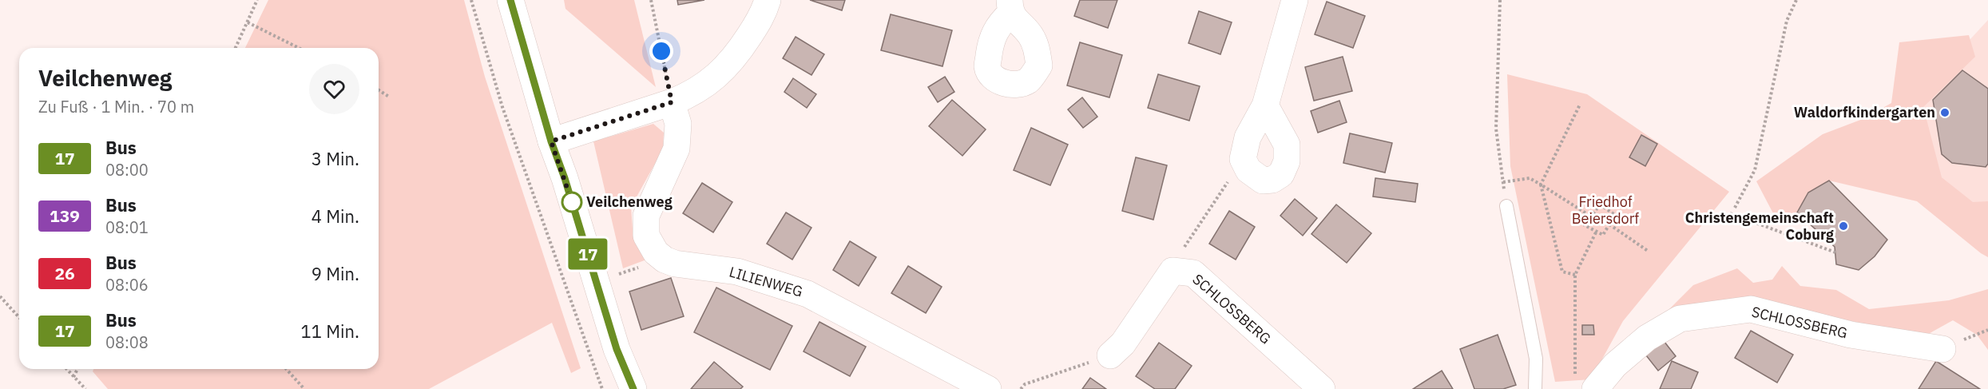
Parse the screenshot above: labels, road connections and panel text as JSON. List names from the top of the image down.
{
  "streets": {
    "street": ["LILIENWEG", "SCHLOSSBERG"]
  },
  "parks": ["Friedhof Beiersdorf"],
  "places": ["Waldorfkindergarten", "Veilchenweg", "Christengemeinschaft Coburg"],
  "lines": ["bus line 17"],
  "page": {
    "on_map": "17",
    "heading": ["Veilchenweg", "Zu Fuß · 1 Min. · 70 m"],
    "list": [
      {
        "mark": "17",
        "name": "Bus",
        "note": "08:00",
        "value": "3 Min."
      },
      {
        "mark": "139",
        "name": "Bus",
        "note": "08:01",
        "value": "4 Min."
      },
      {
        "mark": "26",
        "name": "Bus",
        "note": "08:06",
        "value": "9 Min."
      },
      {
        "mark": "17",
        "name": "Bus",
        "note": "08:08",
        "value": "11 Min."
      }
    ]
  }
}
